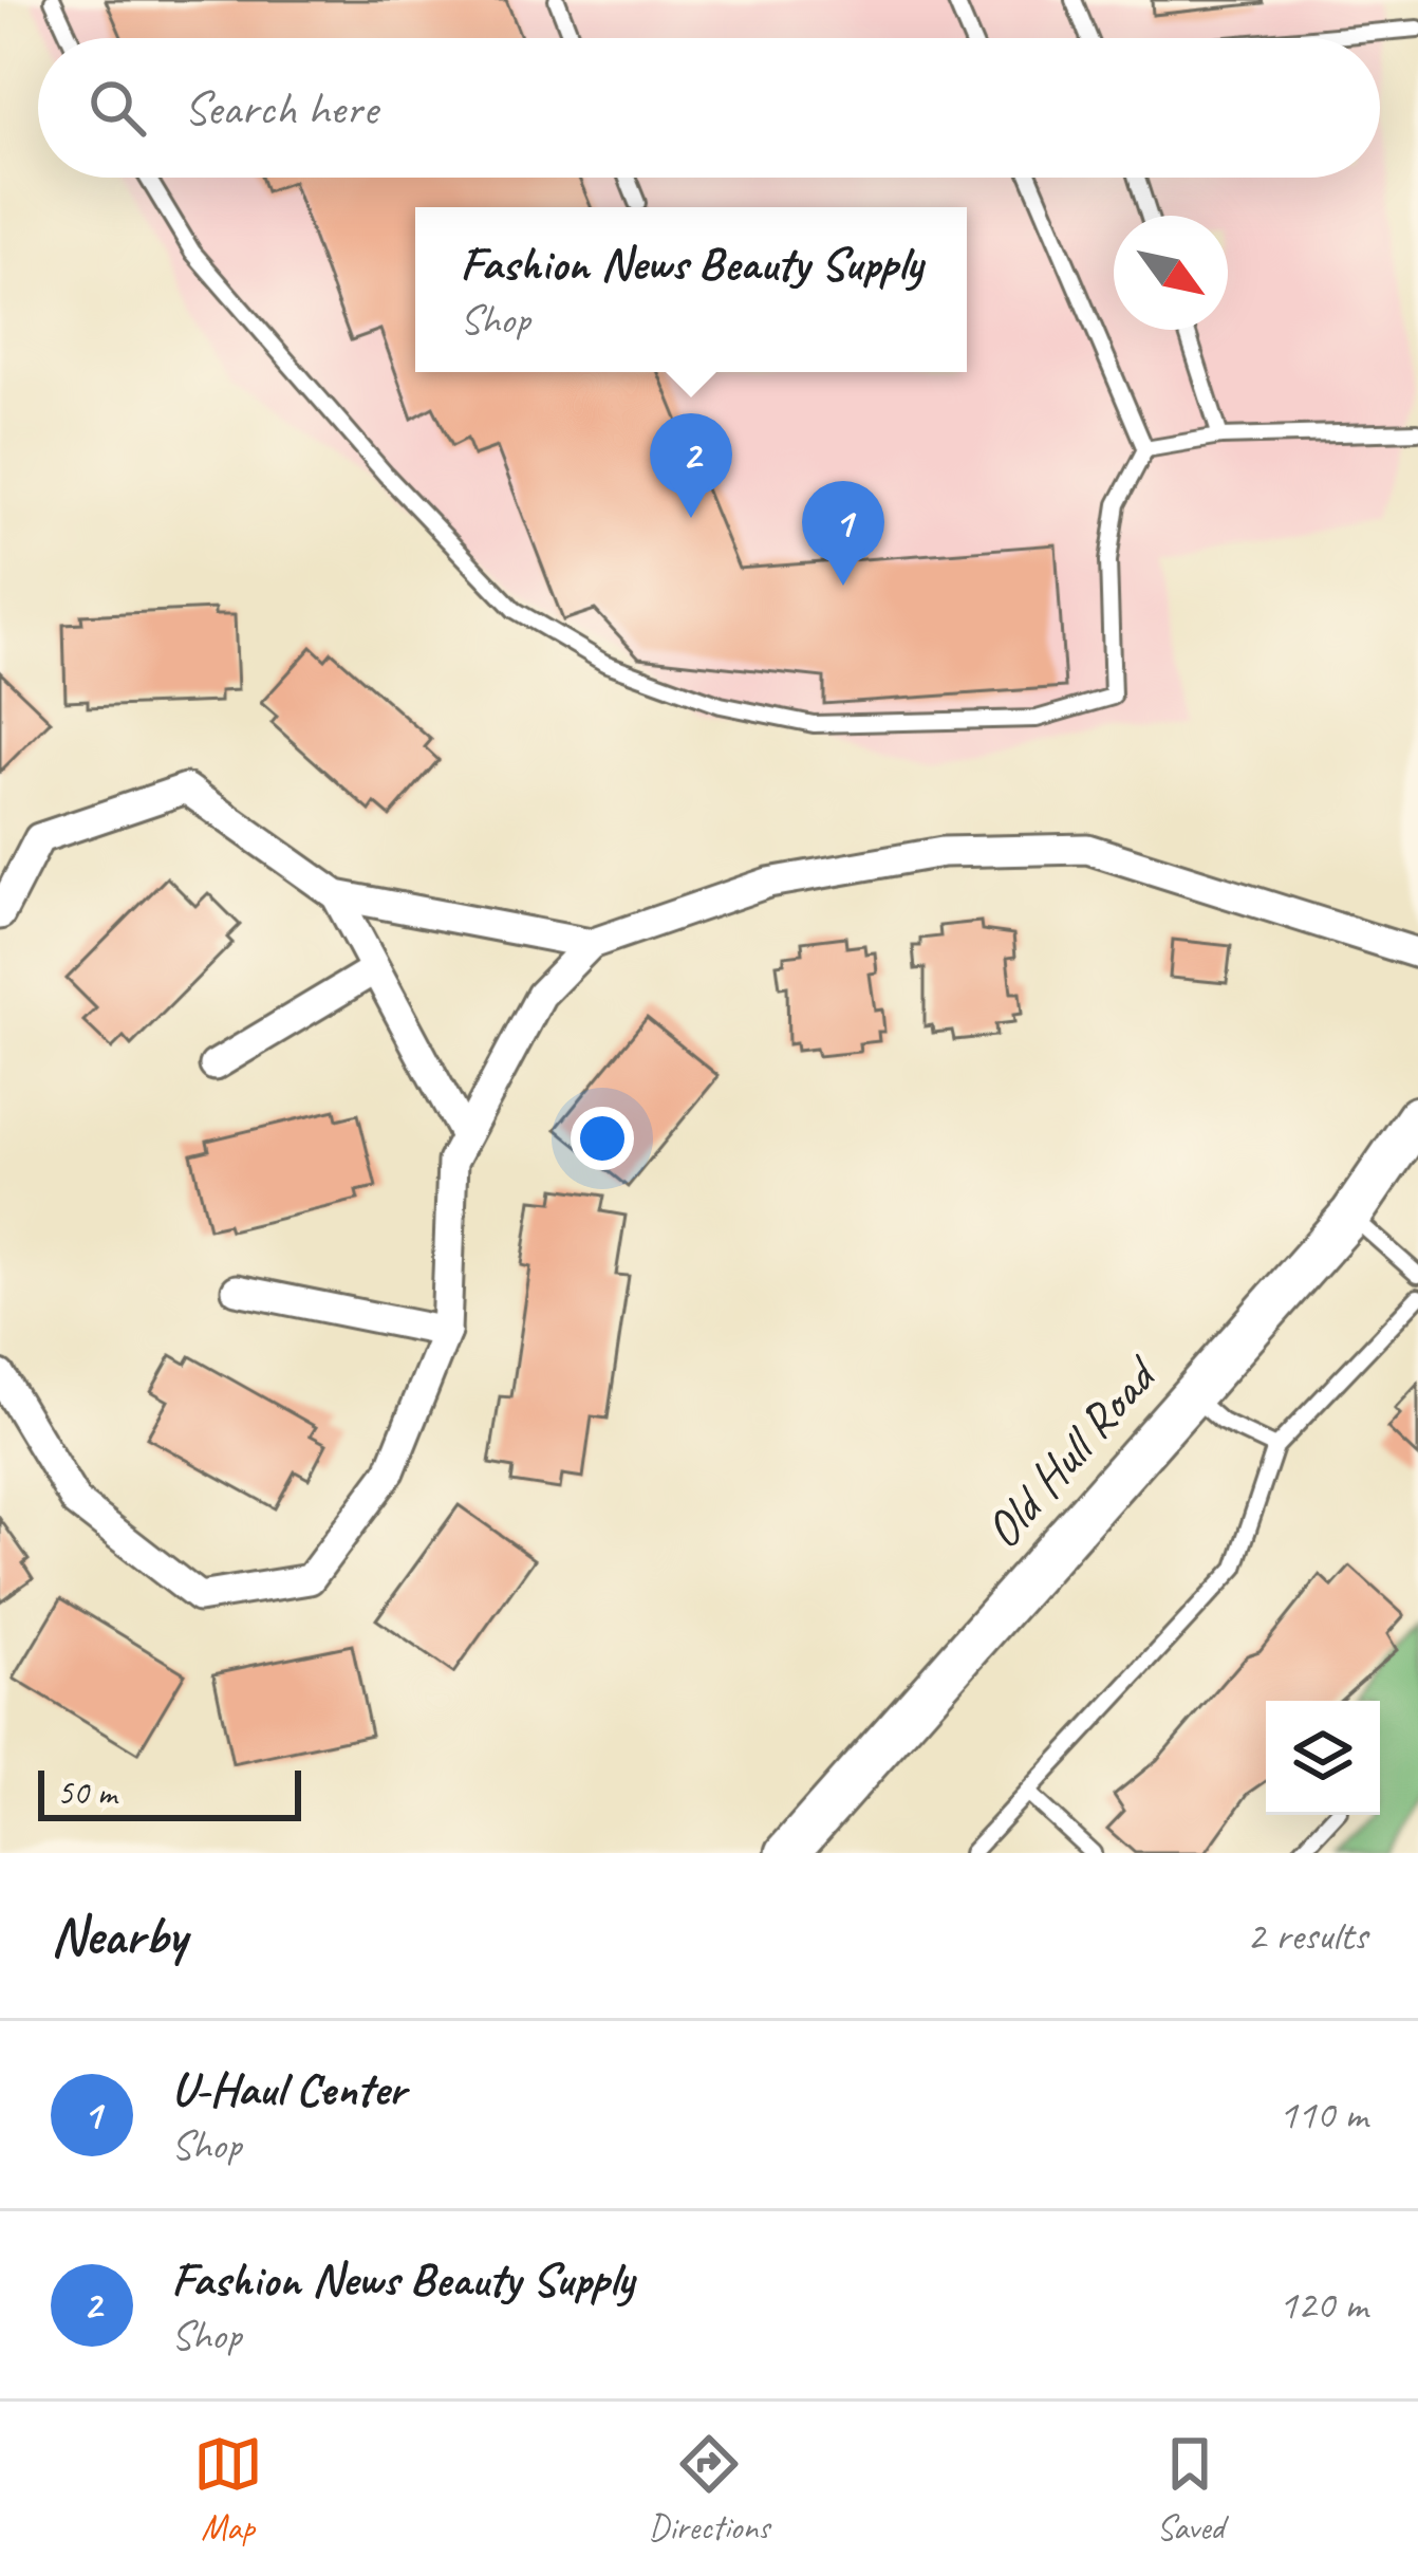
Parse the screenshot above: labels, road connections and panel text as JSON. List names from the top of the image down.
{
  "streets": {
    "main road": ["Old Hull Road"]
  },
  "scale_bar": "50 m",
  "north": "bottom right",
  "page": {
    "search": "Search here",
    "popup": ["Fashion News Beauty Supply", "Shop"],
    "pins": ["2", "1"],
    "scale": "50 m",
    "heading": ["Nearby", "2 results"],
    "list": [
      {
        "mark": "1",
        "name": "U-Haul Center",
        "note": "Shop",
        "value": "110 m"
      },
      {
        "mark": "2",
        "name": "Fashion News Beauty Supply",
        "note": "Shop",
        "value": "120 m"
      }
    ],
    "nav": ["Map", "Directions", "Saved"]
  }
}
